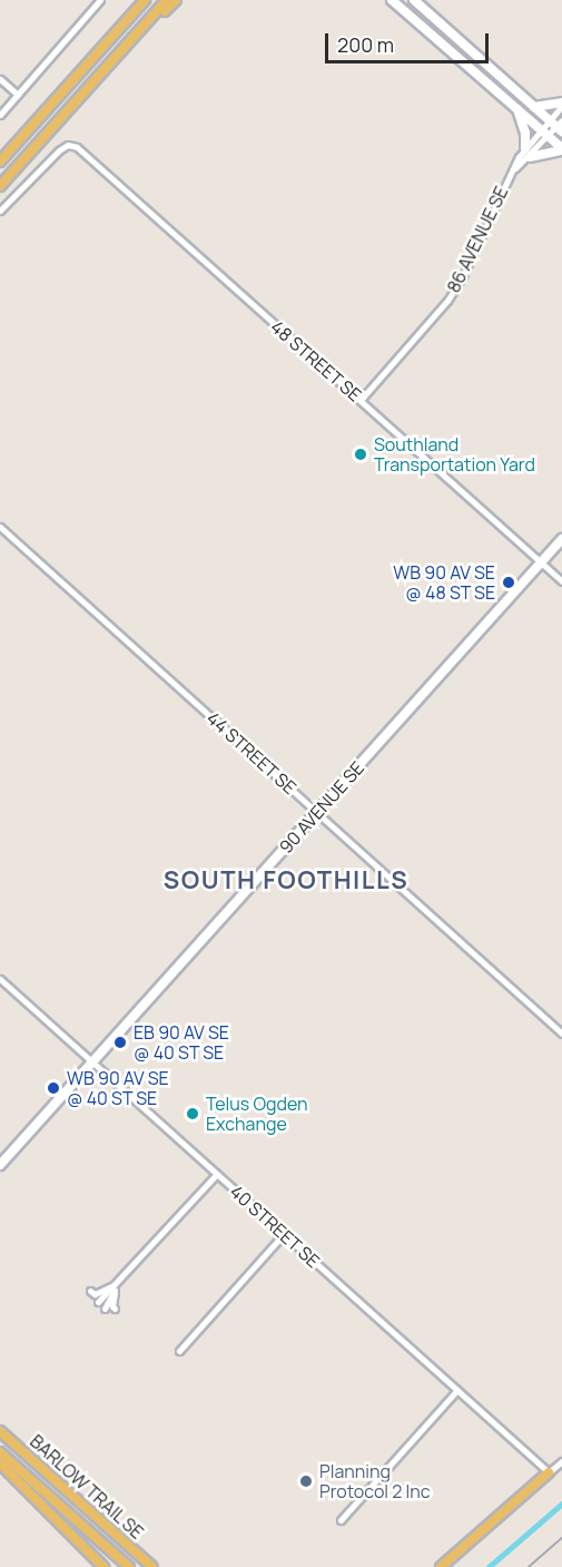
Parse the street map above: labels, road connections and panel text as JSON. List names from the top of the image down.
{
  "streets": {
    "main road": ["BARLOW TRAIL SE"],
    "street": [
      "86 AVENUE SE",
      "48 STREET SE",
      "44 STREET SE",
      "90 AVENUE SE",
      "40 STREET SE"
    ]
  },
  "crossings": [
    ["86 AVENUE SE", "48 STREET SE"],
    ["48 STREET SE", "90 AVENUE SE"],
    ["44 STREET SE", "90 AVENUE SE"],
    ["90 AVENUE SE", "40 STREET SE"]
  ],
  "districts": ["SOUTH FOOTHILLS"],
  "places": [
    "Southland Transportation Yard",
    "WB 90 AV SE @ 48 ST SE",
    "EB 90 AV SE @ 40 ST SE",
    "WB 90 AV SE @ 40 ST SE",
    "Telus Ogden Exchange",
    "Planning Protocol 2 Inc"
  ],
  "scale_bar": "200 m"
}
